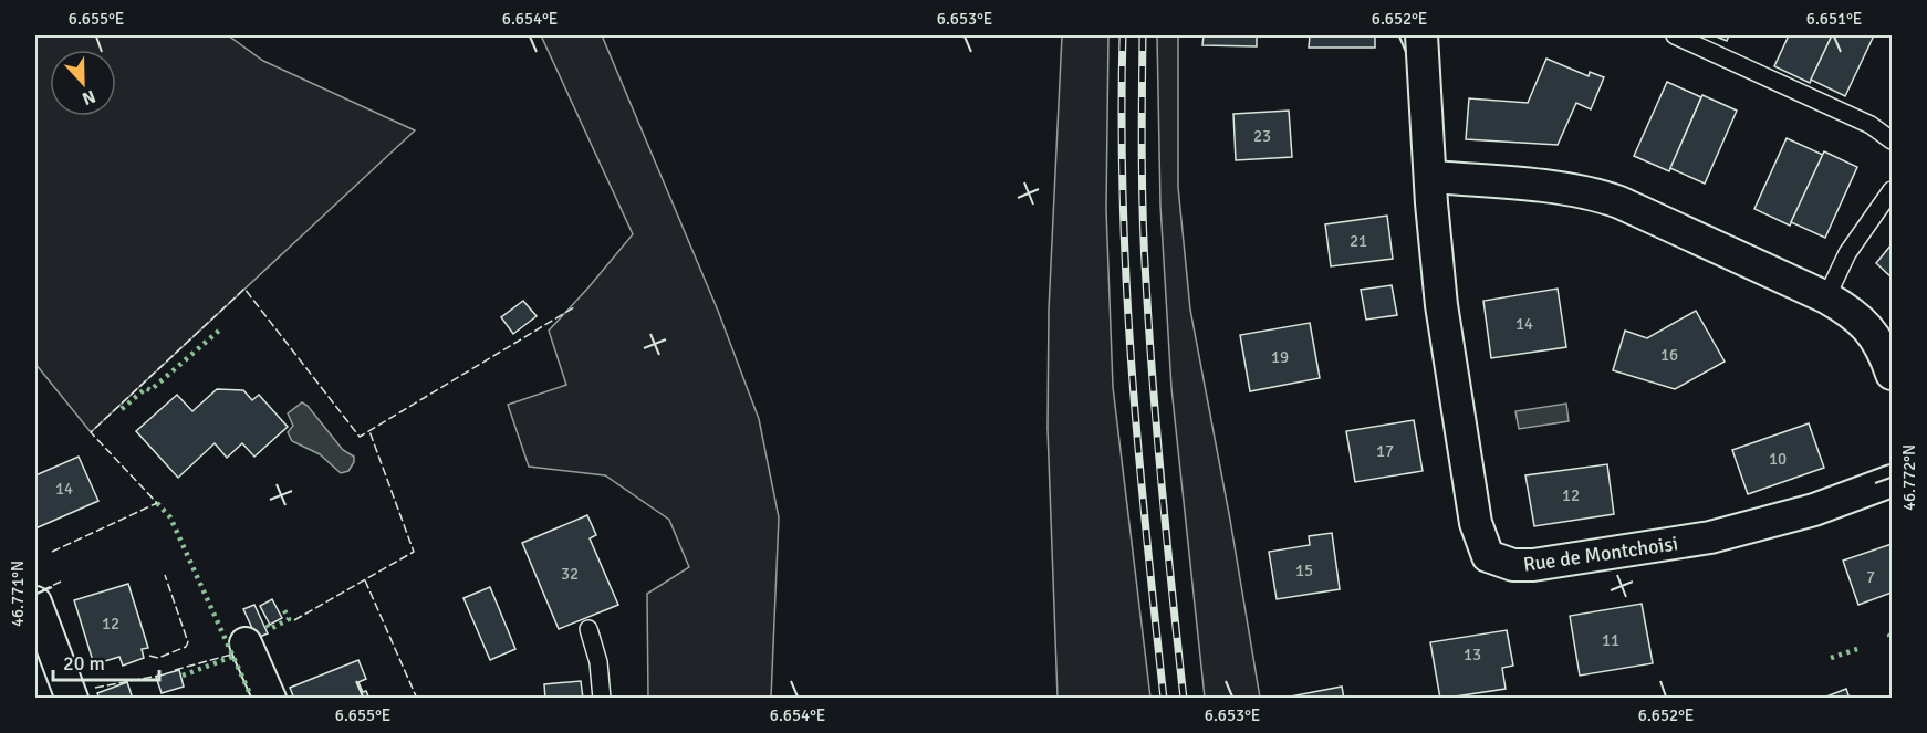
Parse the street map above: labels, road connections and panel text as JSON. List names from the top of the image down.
{
  "streets": {
    "street": ["Rue de Montchoisi"]
  },
  "house_numbers": [
    "23",
    "21",
    "14",
    "16",
    "19",
    "17",
    "10",
    "14",
    "12",
    "15",
    "32",
    "7",
    "12",
    "11",
    "13"
  ],
  "scale_bar": "20 m",
  "north": "bottom",
  "coordinates": [
    "6.655°E",
    "6.654°E",
    "6.653°E",
    "6.652°E",
    "6.651°E",
    "46.772°N",
    "46.771°N"
  ]
}
